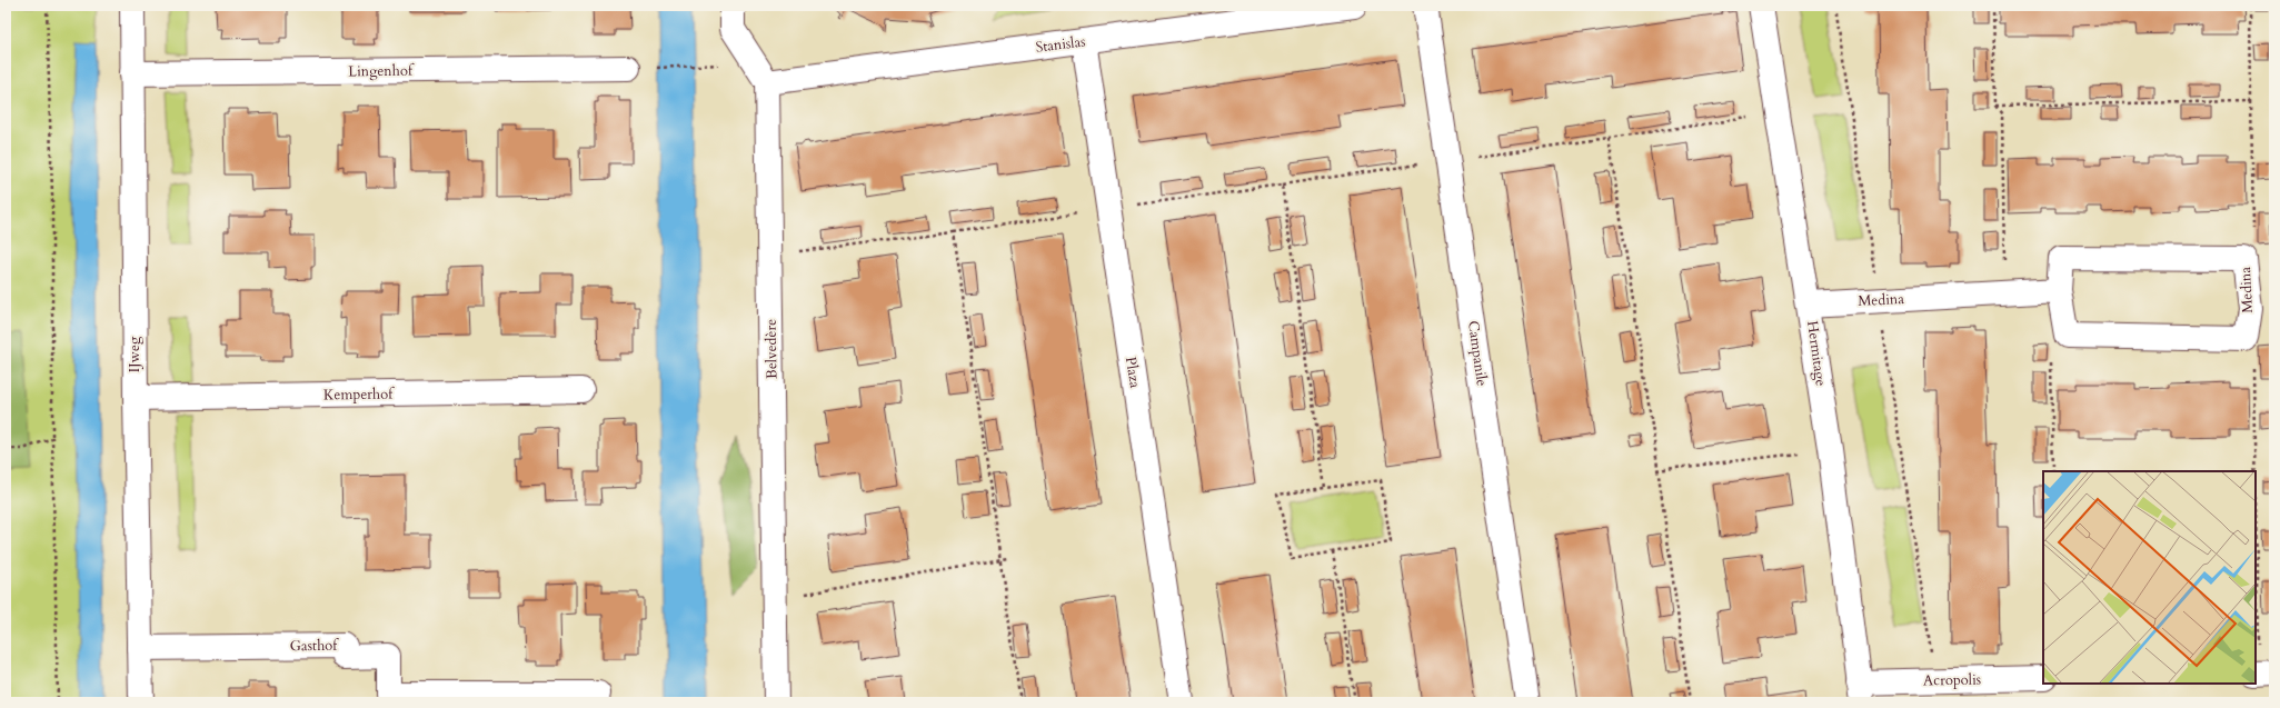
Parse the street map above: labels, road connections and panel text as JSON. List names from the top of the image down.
{
  "streets": {
    "street": [
      "Stanislas",
      "Lingenhof",
      "Medina",
      "Belvedère",
      "Campanile",
      "Hermitage",
      "IJweg",
      "Plaza",
      "Kemperhof",
      "Gasthof",
      "Acropolis"
    ]
  },
  "crossings": [
    ["Stanislas", "Belvedère"],
    ["Stanislas", "Plaza"],
    ["Lingenhof", "IJweg"],
    ["Medina", "Hermitage"],
    ["Hermitage", "Acropolis"],
    ["IJweg", "Kemperhof"],
    ["IJweg", "Gasthof"]
  ]
}
